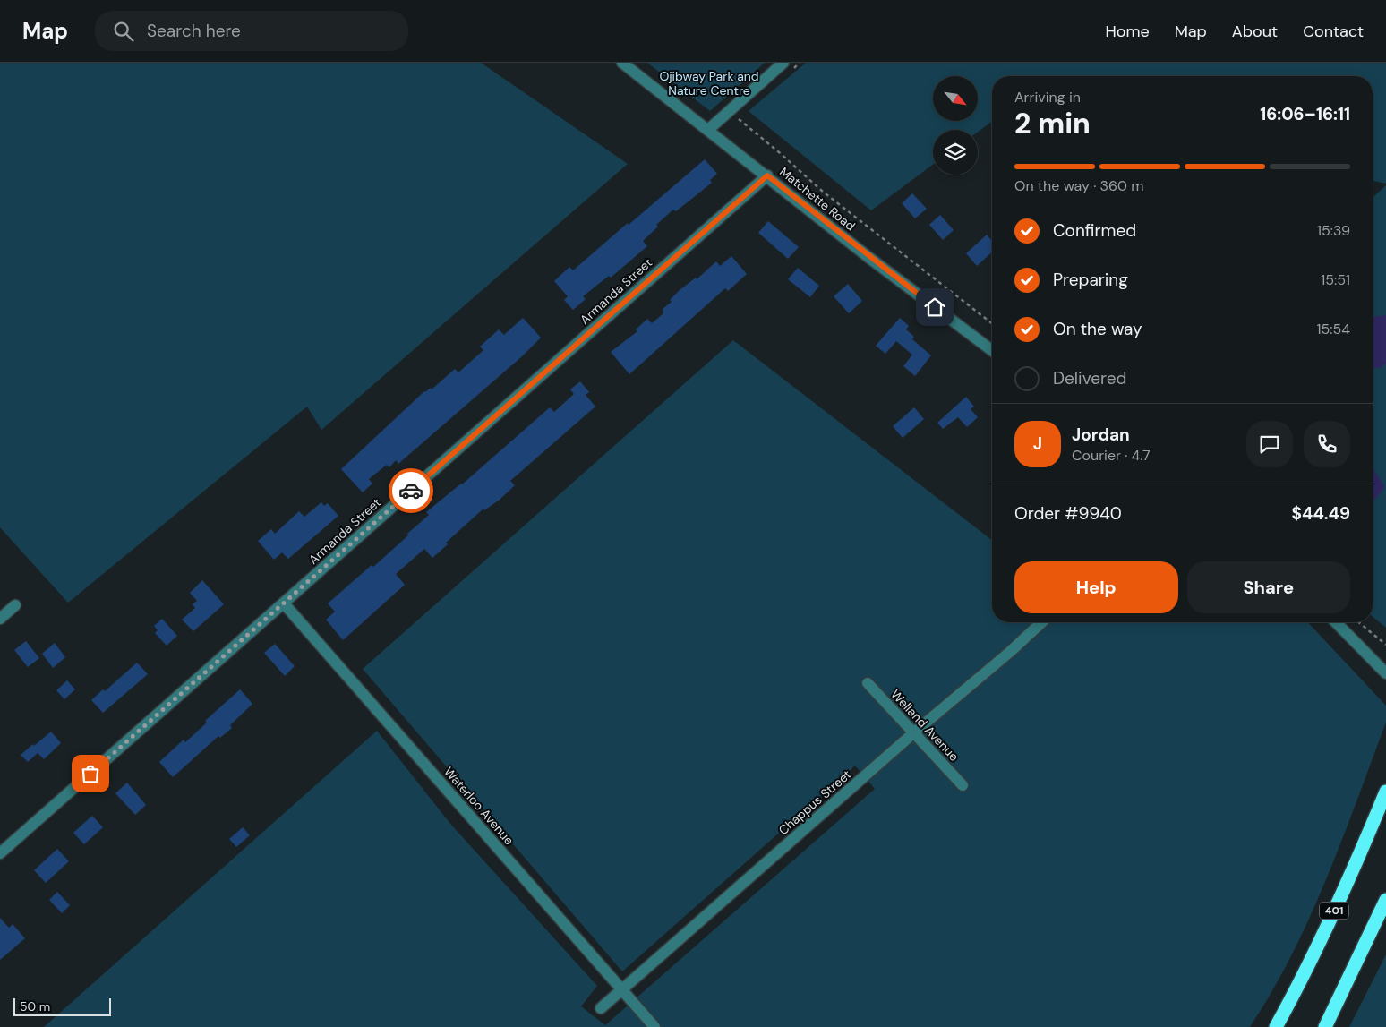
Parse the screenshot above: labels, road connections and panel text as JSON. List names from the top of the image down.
{
  "streets": {
    "highway": ["401"],
    "street": [
      "Matchette Road",
      "Armanda Street",
      "Welland Avenue",
      "Chappus Street",
      "Waterloo Avenue"
    ]
  },
  "crossings": [
    ["Matchette Road", "Armanda Street"],
    ["Armanda Street", "Waterloo Avenue"],
    ["Welland Avenue", "Chappus Street"],
    ["Chappus Street", "Waterloo Avenue"]
  ],
  "parks": ["Ojibway Park and Nature Centre"],
  "scale_bar": "50 m",
  "north": "bottom right",
  "page": {
    "header": "Map",
    "search": "Search here",
    "nav": [
      "Home",
      "Map",
      "About",
      "Contact"
    ],
    "heading": ["2 min", "Arriving in", "16:06–16:11"],
    "panel": [
      "Jordan",
      "Courier · 4.7",
      "Order #9940",
      "$44.49"
    ],
    "bar": "On the way · 360 m",
    "list": [
      ["Confirmed", "15:39"],
      ["Preparing", "15:51"],
      ["On the way", "15:54"],
      "Delivered"
    ],
    "round": "J",
    "buttons": ["Help", "Share"],
    "scale": "50 m"
  }
}
